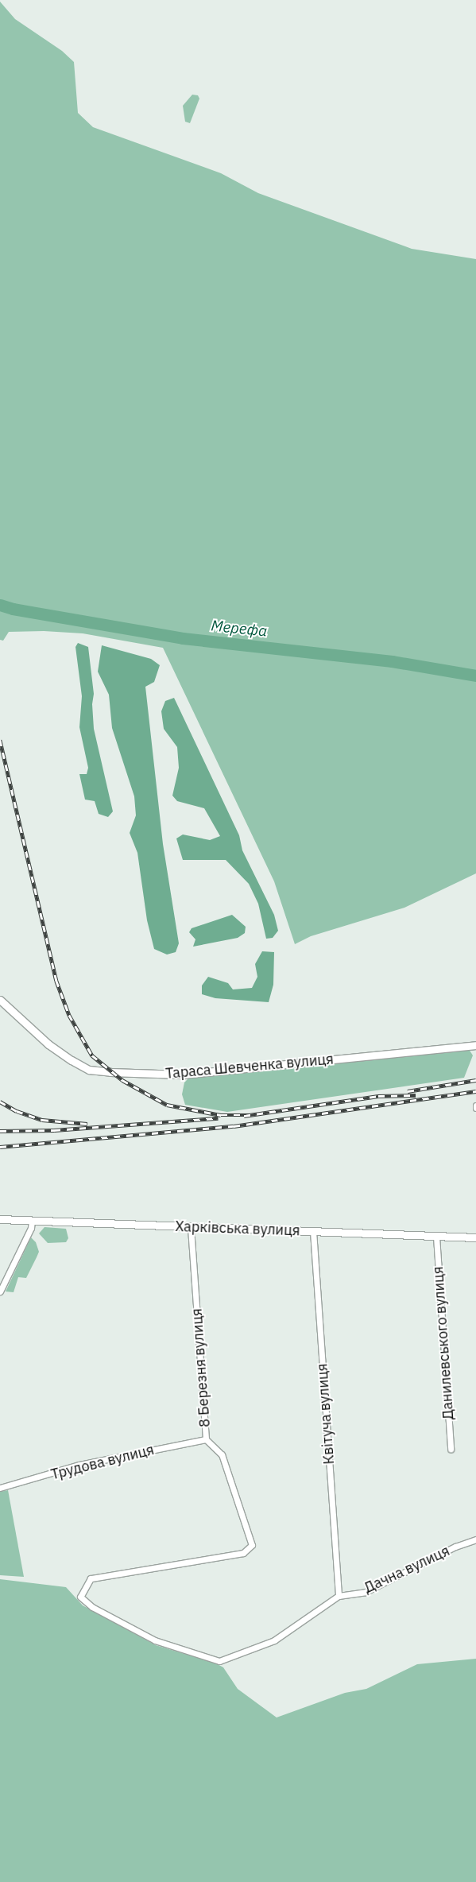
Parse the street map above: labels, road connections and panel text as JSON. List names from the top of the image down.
{
  "streets": {
    "street": [
      "Тараса Шевченка вулиця",
      "Харківська вулиця",
      "Данилевського вулиця",
      "8 Березня вулиця",
      "Квітуча вулиця",
      "Трудова вулиця",
      "Дачна вулиця"
    ]
  },
  "crossings": [
    ["Харківська вулиця", "Данилевського вулиця"],
    ["Харківська вулиця", "8 Березня вулиця"],
    ["Харківська вулиця", "Квітуча вулиця"],
    ["8 Березня вулиця", "Трудова вулиця"],
    ["8 Березня вулиця", "Дачна вулиця"],
    ["Квітуча вулиця", "Дачна вулиця"]
  ],
  "water": ["Мерефа"]
}
